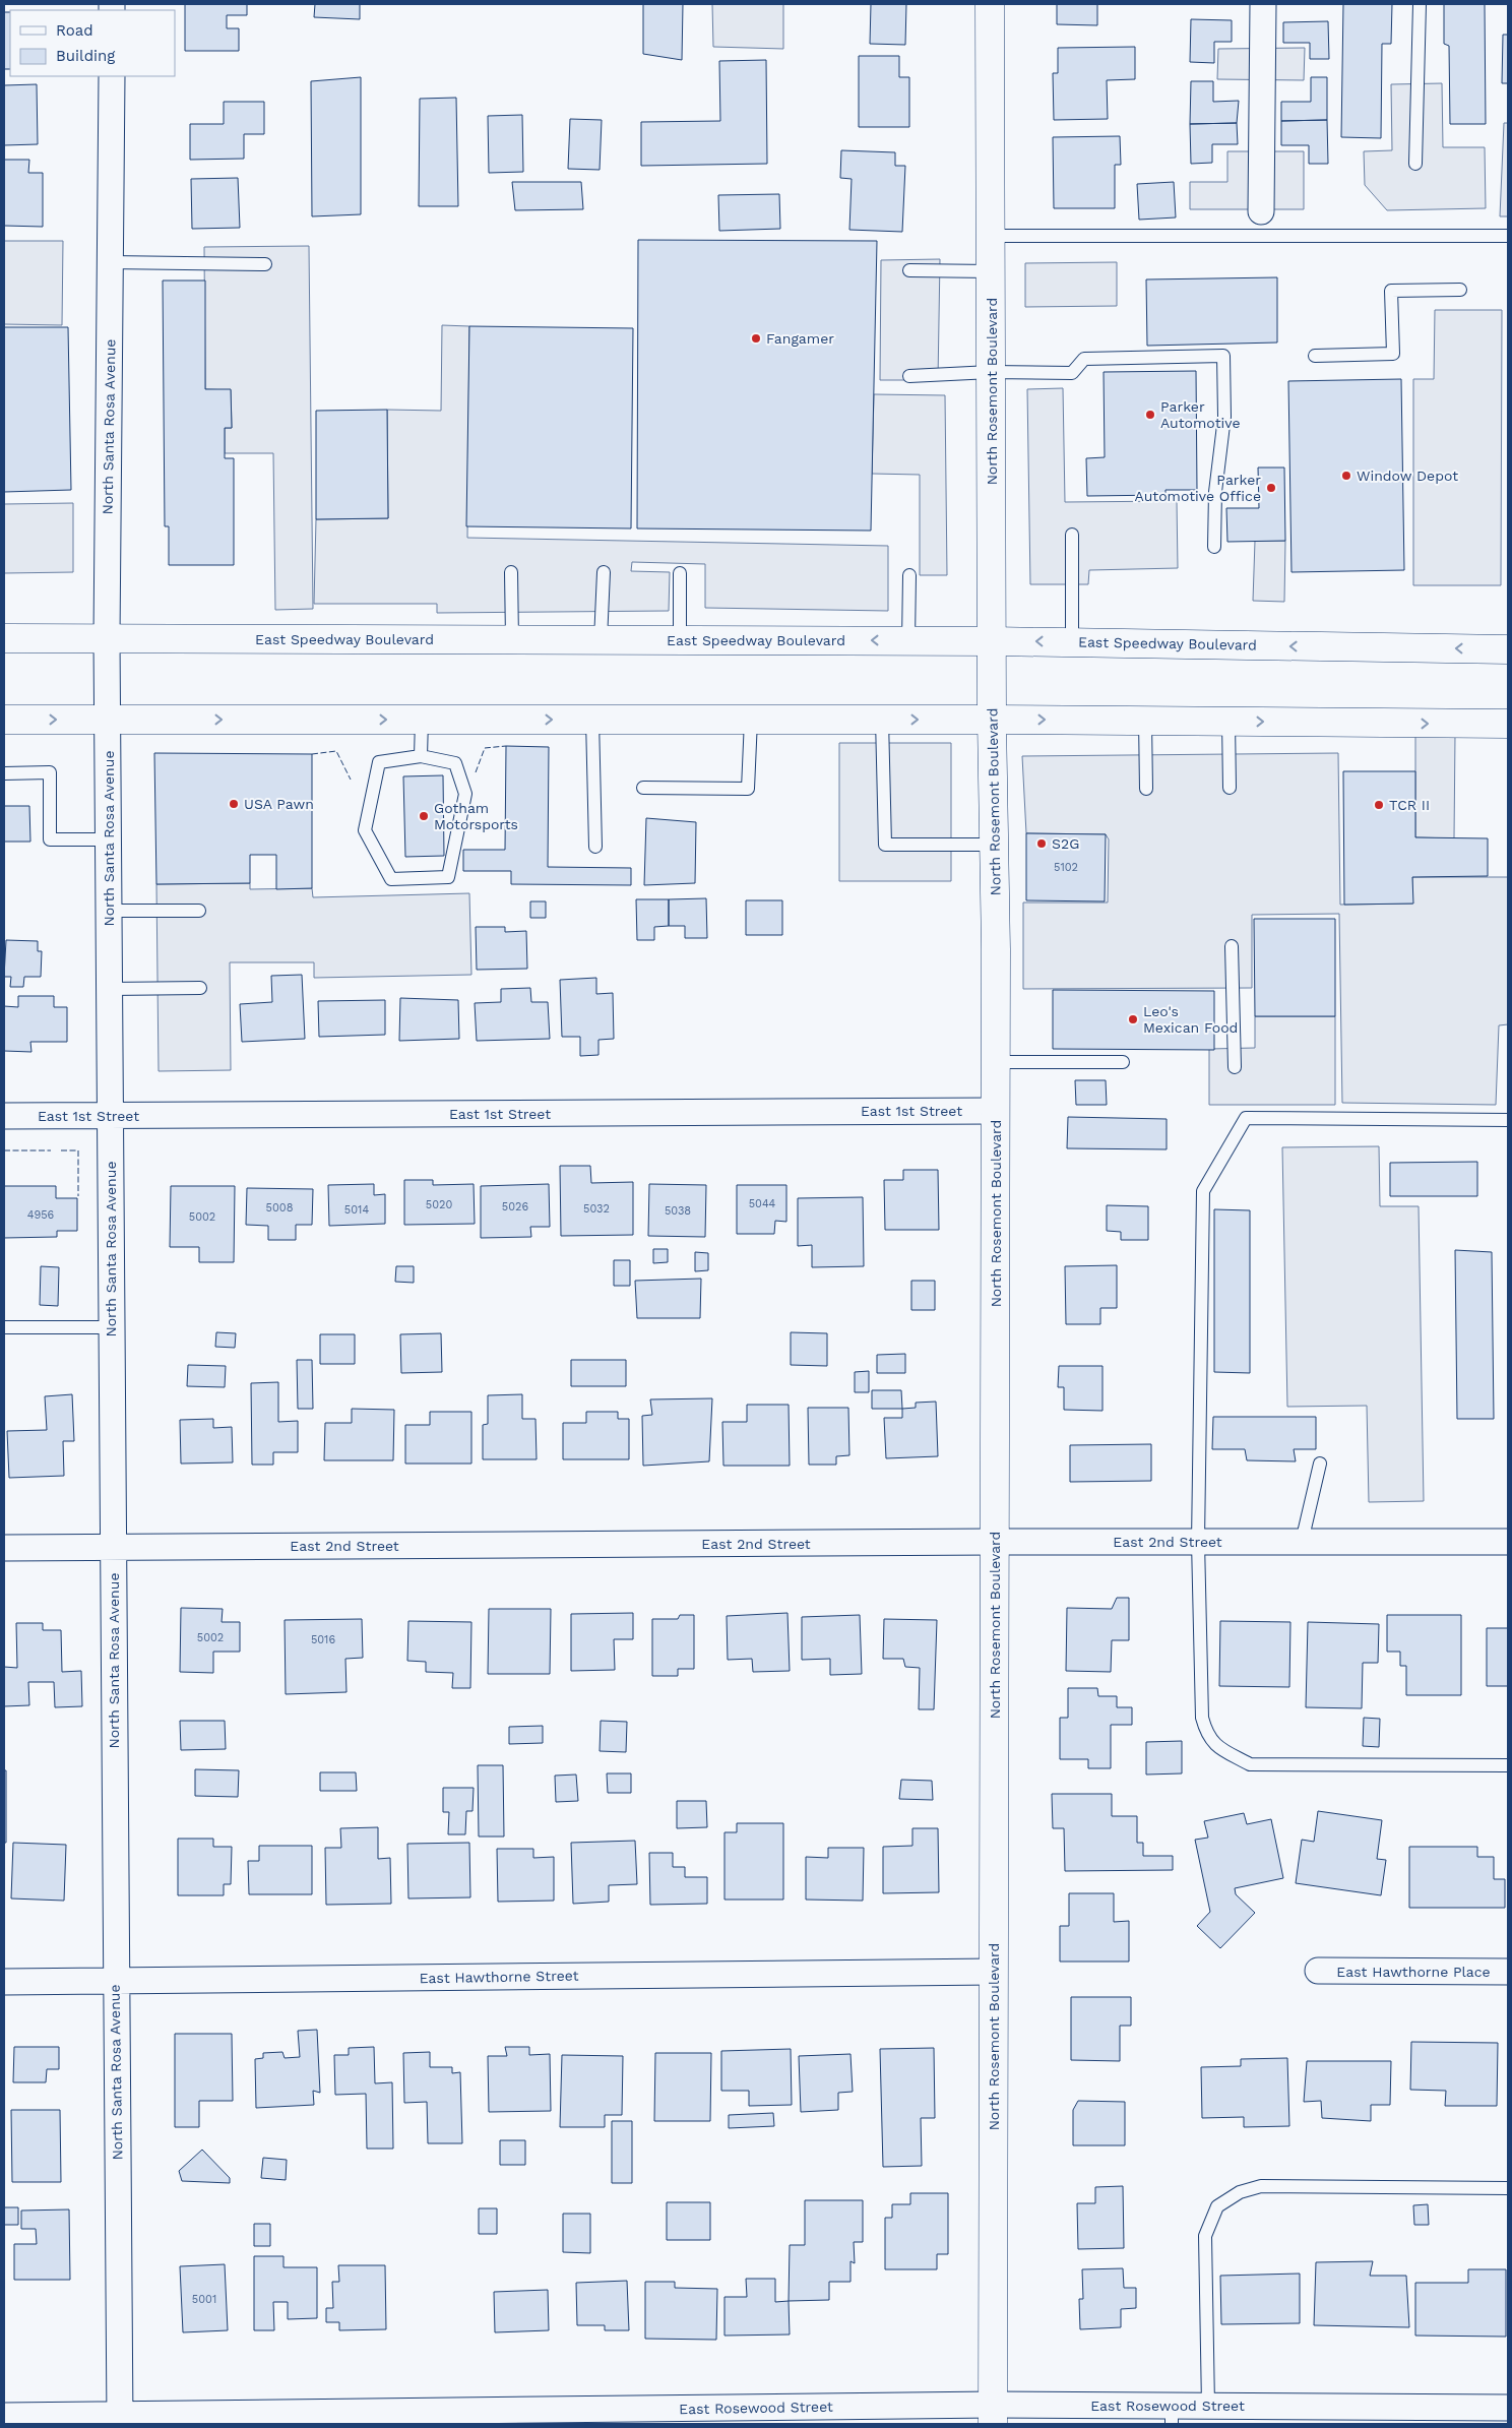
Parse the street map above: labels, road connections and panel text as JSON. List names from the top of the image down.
{
  "streets": {
    "main road": ["North Rosemont Boulevard", "East Speedway Boulevard"],
    "street": [
      "North Santa Rosa Avenue",
      "East 1st Street",
      "East 2nd Street",
      "East Hawthorne Place",
      "East Hawthorne Street",
      "East Rosewood Street"
    ]
  },
  "crossings": [
    ["North Rosemont Boulevard", "East Speedway Boulevard"],
    ["North Rosemont Boulevard", "East 1st Street"],
    ["North Rosemont Boulevard", "East 2nd Street"],
    ["North Rosemont Boulevard", "East Hawthorne Street"],
    ["North Rosemont Boulevard", "East Rosewood Street"],
    ["North Santa Rosa Avenue", "East Speedway Boulevard"],
    ["North Santa Rosa Avenue", "East 1st Street"],
    ["North Santa Rosa Avenue", "East 2nd Street"],
    ["North Santa Rosa Avenue", "East Hawthorne Street"],
    ["North Santa Rosa Avenue", "East Rosewood Street"]
  ],
  "places": [
    "Fangamer",
    "Parker Automotive",
    "Window Depot",
    "Parker Automotive Office",
    "USA Pawn",
    "TCR II",
    "Gotham Motorsports",
    "S2G",
    "Leo's Mexican Food"
  ],
  "house_numbers": [
    "5102",
    "5044",
    "5020",
    "5026",
    "5008",
    "5032",
    "5014",
    "5038",
    "4956",
    "5002",
    "5002",
    "5016",
    "5001"
  ],
  "legend": ["Road", "Building"]
}
